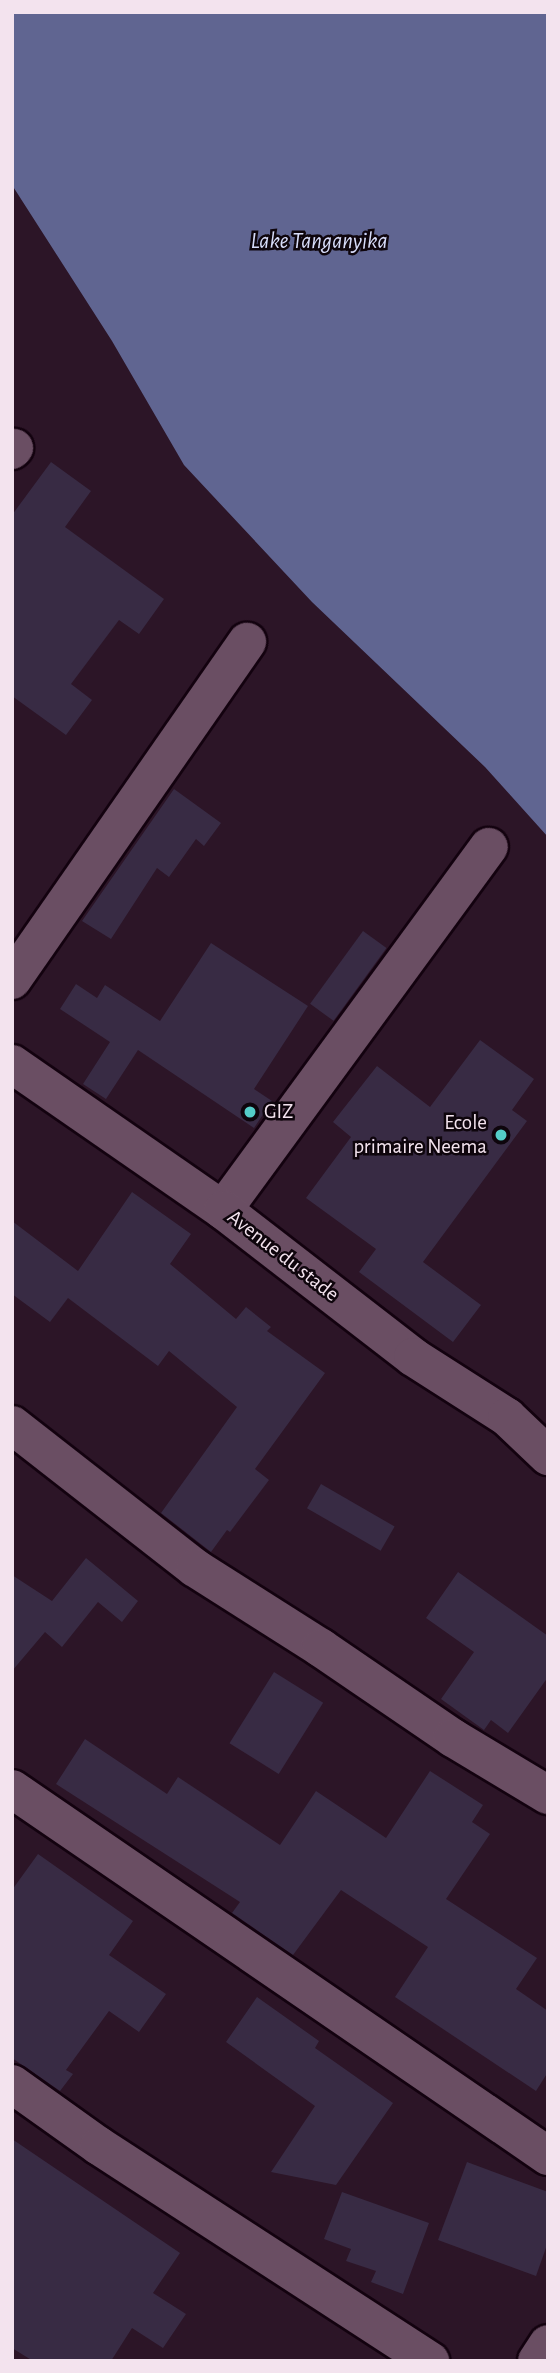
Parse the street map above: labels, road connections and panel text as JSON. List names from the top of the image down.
{
  "streets": {
    "street": ["Avenue du stade"]
  },
  "water": ["Lake Tanganyika"],
  "places": ["GIZ", "Ecole primaire Neema"]
}
